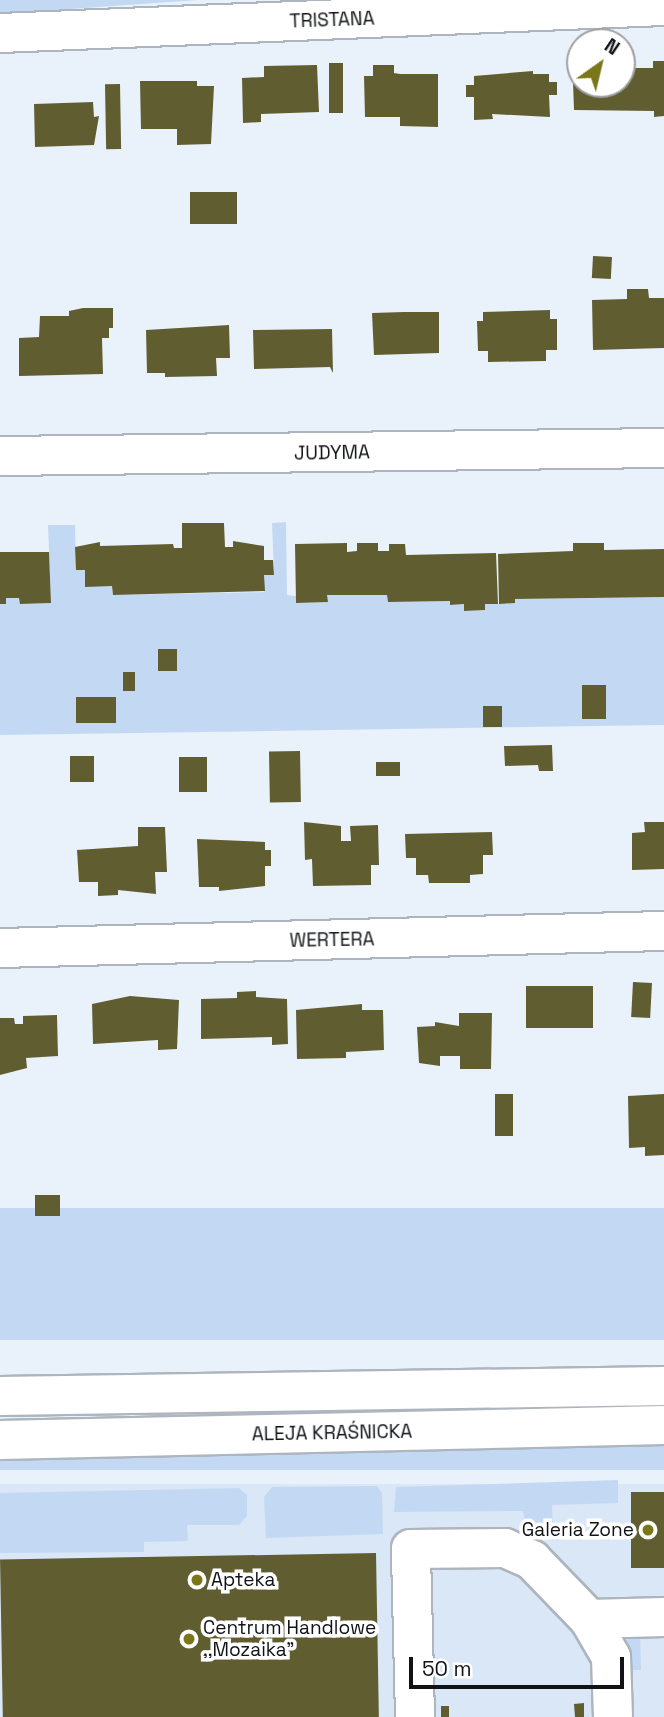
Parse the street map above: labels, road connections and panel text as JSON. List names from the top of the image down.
{
  "streets": {
    "street": [
      "TRISTANA",
      "JUDYMA",
      "WERTERA",
      "ALEJA KRAŚNICKA"
    ]
  },
  "places": ["Galeria Zone", "Apteka", "Centrum Handlowe ,,Mozaika\""],
  "scale_bar": "50 m",
  "north": "top right"
}
